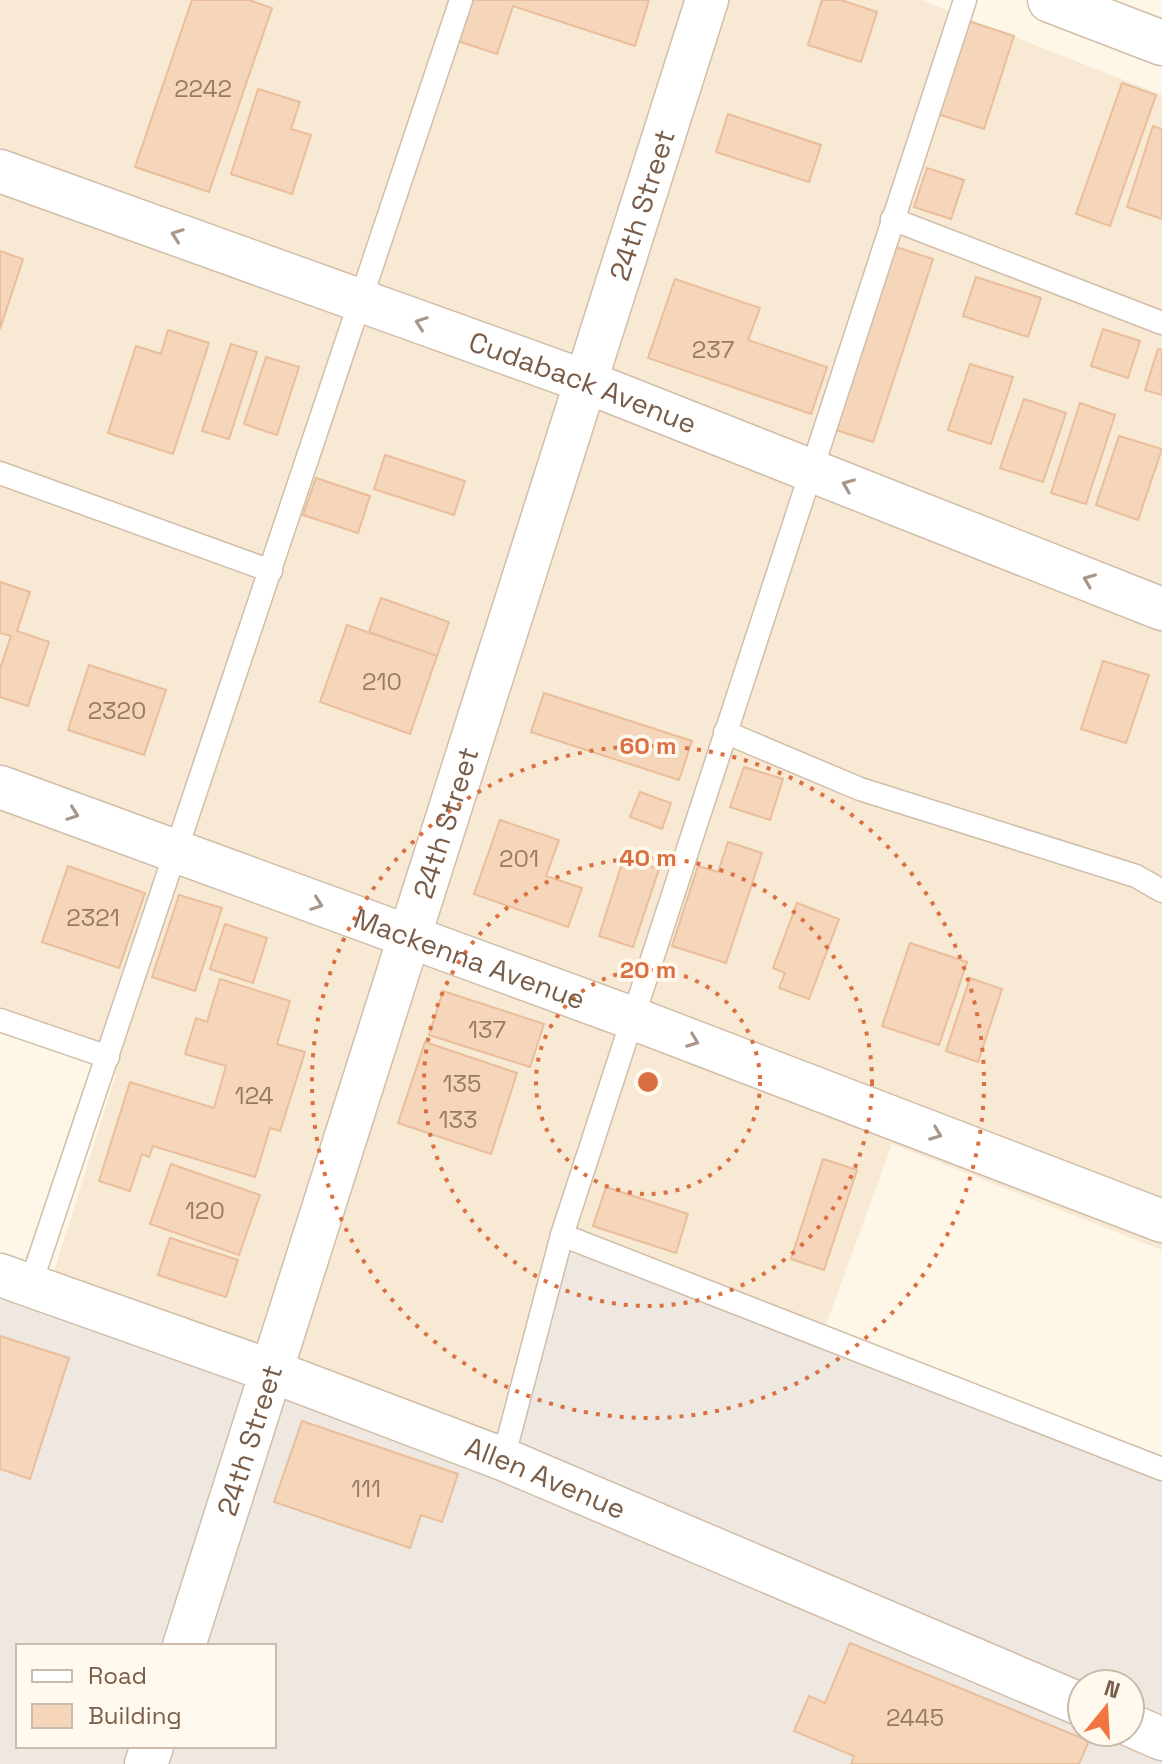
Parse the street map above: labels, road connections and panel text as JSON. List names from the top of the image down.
{
  "streets": {
    "street": [
      "24th Street",
      "Cudaback Avenue",
      "Mackenna Avenue",
      "Allen Avenue"
    ]
  },
  "crossings": [
    ["24th Street", "Cudaback Avenue"],
    ["24th Street", "Mackenna Avenue"],
    ["24th Street", "Allen Avenue"]
  ],
  "one_way": ["Cudaback Avenue", "Mackenna Avenue"],
  "house_numbers": [
    "2242",
    "237",
    "210",
    "2320",
    "201",
    "2321",
    "137",
    "135",
    "124",
    "133",
    "120",
    "111",
    "2445"
  ],
  "legend": ["Road", "Building"],
  "north": "top",
  "rings": ["60 m", "40 m", "20 m"]
}
